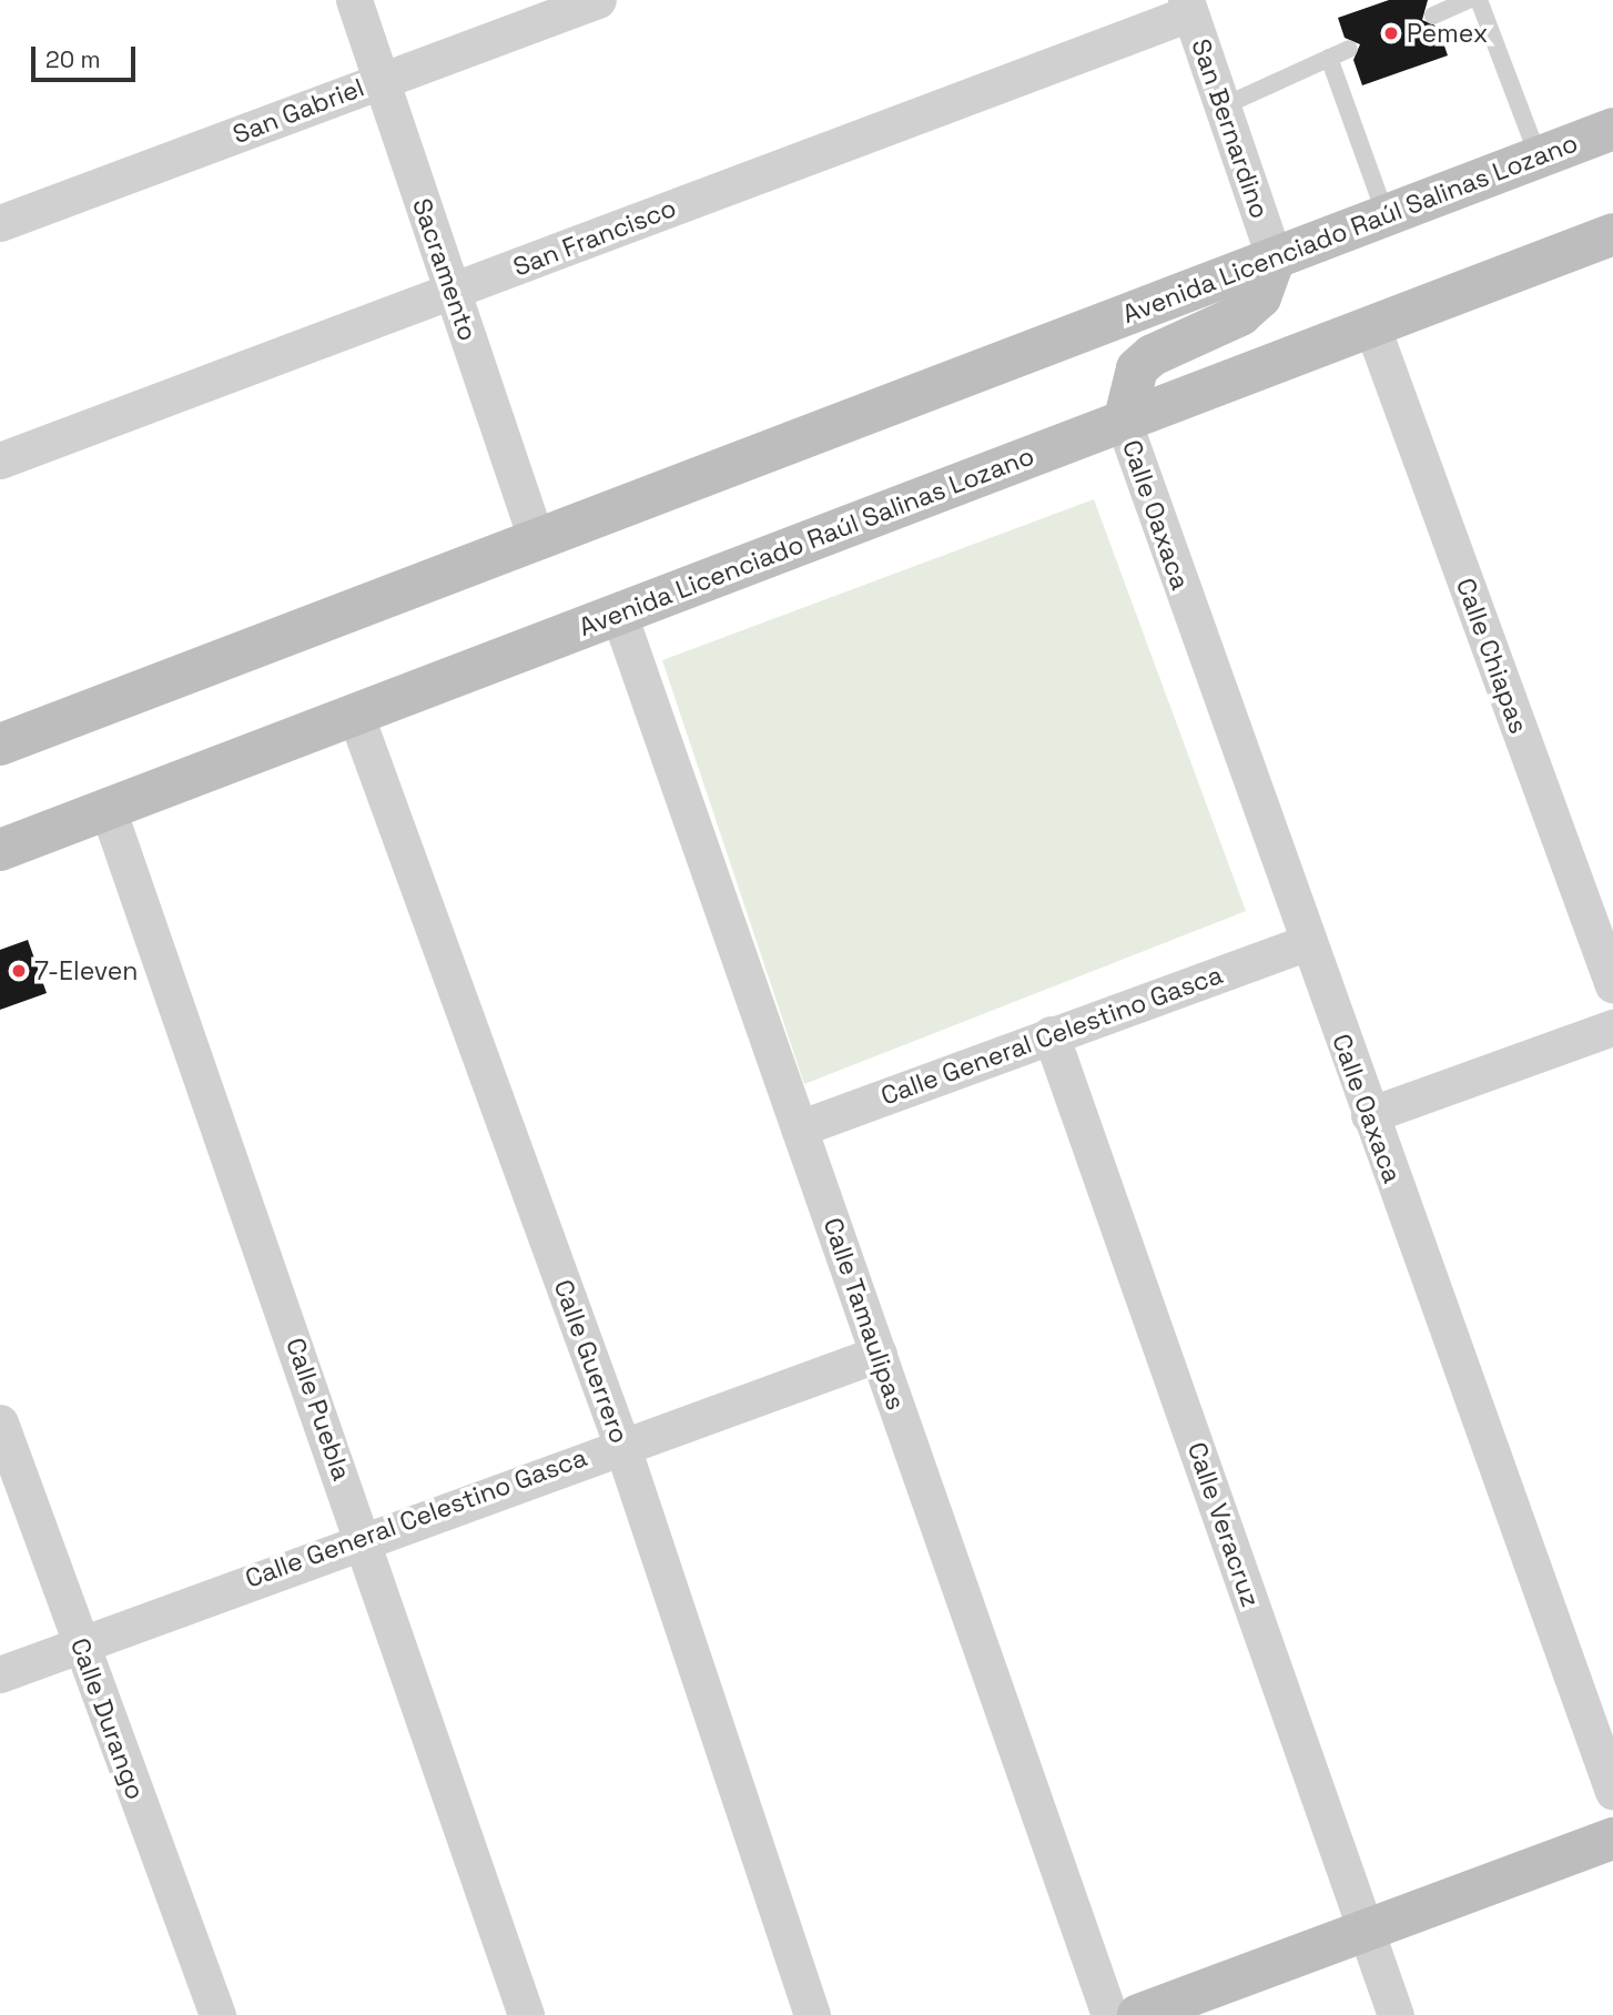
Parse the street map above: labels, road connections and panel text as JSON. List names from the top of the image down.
{
  "streets": {
    "main road": ["Avenida Licenciado Raúl Salinas Lozano"],
    "street": [
      "San Gabriel",
      "San Bernardino",
      "San Francisco",
      "Sacramento",
      "Calle Oaxaca",
      "Calle Chiapas",
      "Calle General Celestino Gasca",
      "Calle Tamaulipas",
      "Calle Guerrero",
      "Calle Puebla",
      "Calle Veracruz",
      "Calle Durango"
    ]
  },
  "crossings": [
    ["San Gabriel", "Sacramento"],
    ["San Bernardino", "Avenida Licenciado Raúl Salinas Lozano"],
    ["San Bernardino", "San Francisco"],
    ["Avenida Licenciado Raúl Salinas Lozano", "Sacramento"],
    ["Avenida Licenciado Raúl Salinas Lozano", "Calle Oaxaca"],
    ["Avenida Licenciado Raúl Salinas Lozano", "Calle Chiapas"],
    ["Avenida Licenciado Raúl Salinas Lozano", "Calle Tamaulipas"],
    ["Avenida Licenciado Raúl Salinas Lozano", "Calle Guerrero"],
    ["Avenida Licenciado Raúl Salinas Lozano", "Calle Puebla"],
    ["San Francisco", "Sacramento"],
    ["Calle Oaxaca", "Calle General Celestino Gasca"],
    ["Calle General Celestino Gasca", "Calle Tamaulipas"],
    ["Calle General Celestino Gasca", "Calle Guerrero"],
    ["Calle General Celestino Gasca", "Calle Puebla"],
    ["Calle General Celestino Gasca", "Calle Veracruz"],
    ["Calle General Celestino Gasca", "Calle Durango"]
  ],
  "places": ["Pemex", "7-Eleven"],
  "scale_bar": "20 m"
}
